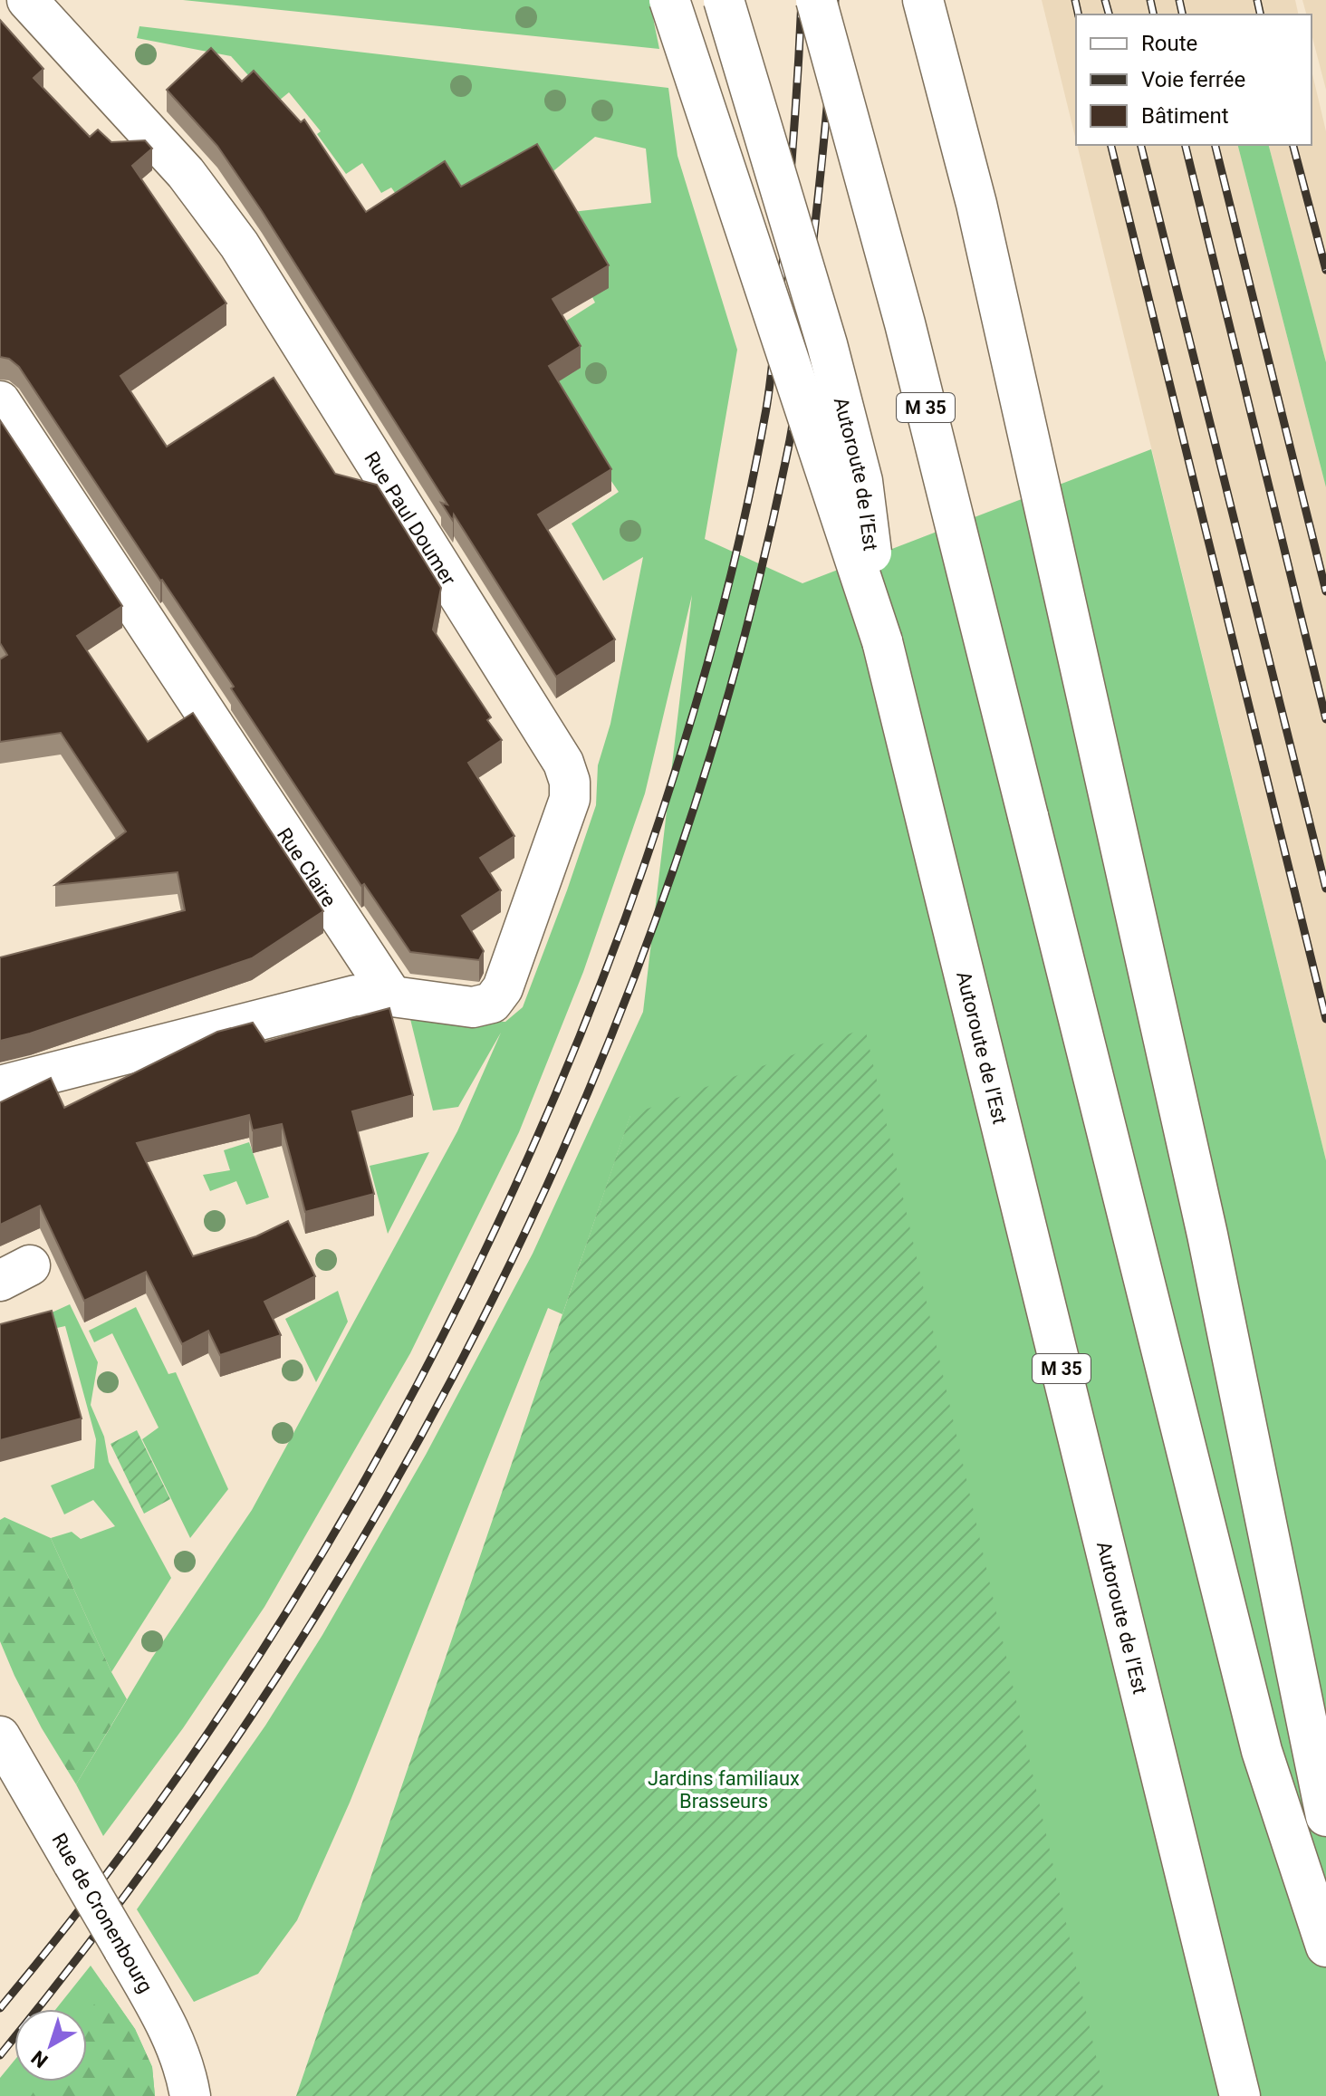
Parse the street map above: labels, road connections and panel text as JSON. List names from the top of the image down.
{
  "streets": {
    "main road": [
      "M 35",
      "Autoroute de l’Est",
      "Rue Paul Doumer",
      "Rue Claire",
      "Rue de Cronenbourg"
    ]
  },
  "crossings": [
    ["Rue Paul Doumer", "Rue Claire"]
  ],
  "parks": ["Jardins familiaux Brasseurs"],
  "legend": ["Route", "Voie ferrée", "Bâtiment"],
  "north": "bottom left"
}
